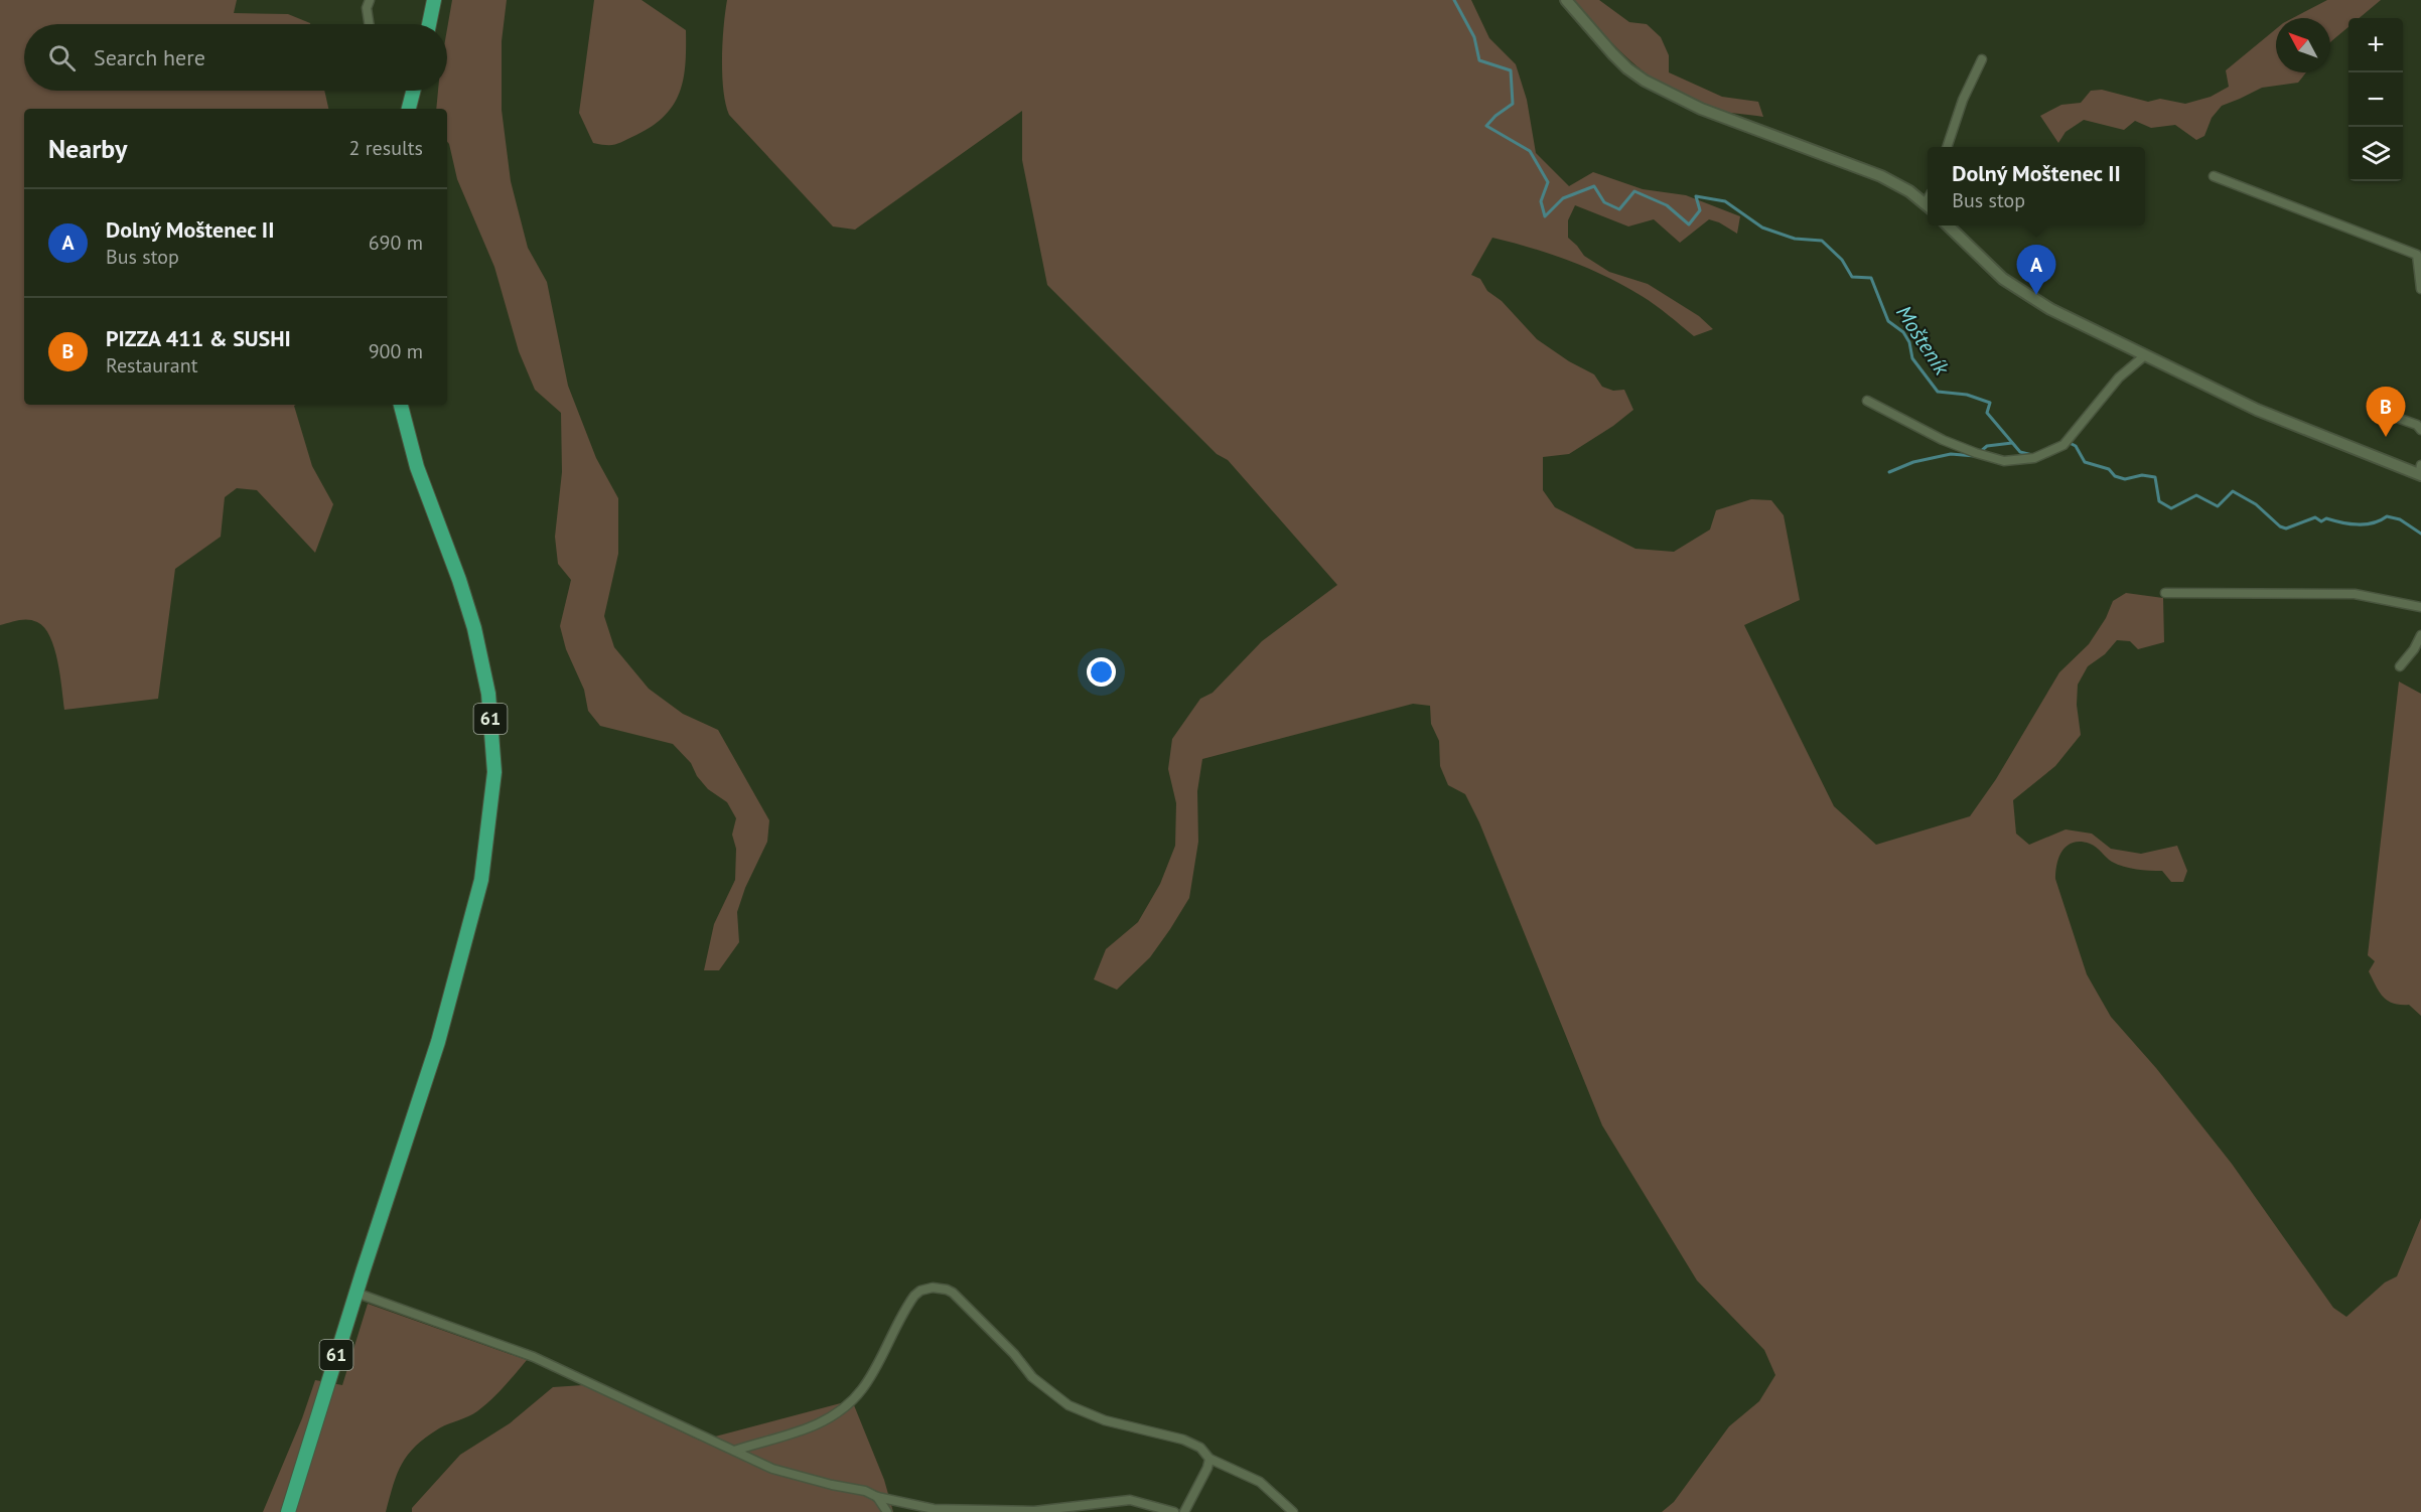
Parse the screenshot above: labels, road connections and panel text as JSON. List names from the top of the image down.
{
  "streets": {
    "main road": ["61"]
  },
  "water": ["Mošteník"],
  "north": "top left",
  "page": {
    "map_buttons": ["+", "−"],
    "search": "Search here",
    "heading": ["Nearby", "2 results"],
    "popup": ["Dolný Moštenec II", "Bus stop"],
    "list": [
      {
        "mark": "A",
        "name": "Dolný Moštenec II",
        "note": "Bus stop",
        "value": "690 m"
      },
      {
        "mark": "B",
        "name": "PIZZA 411 & SUSHI",
        "note": "Restaurant",
        "value": "900 m"
      }
    ],
    "pins": ["A", "B"]
  }
}
